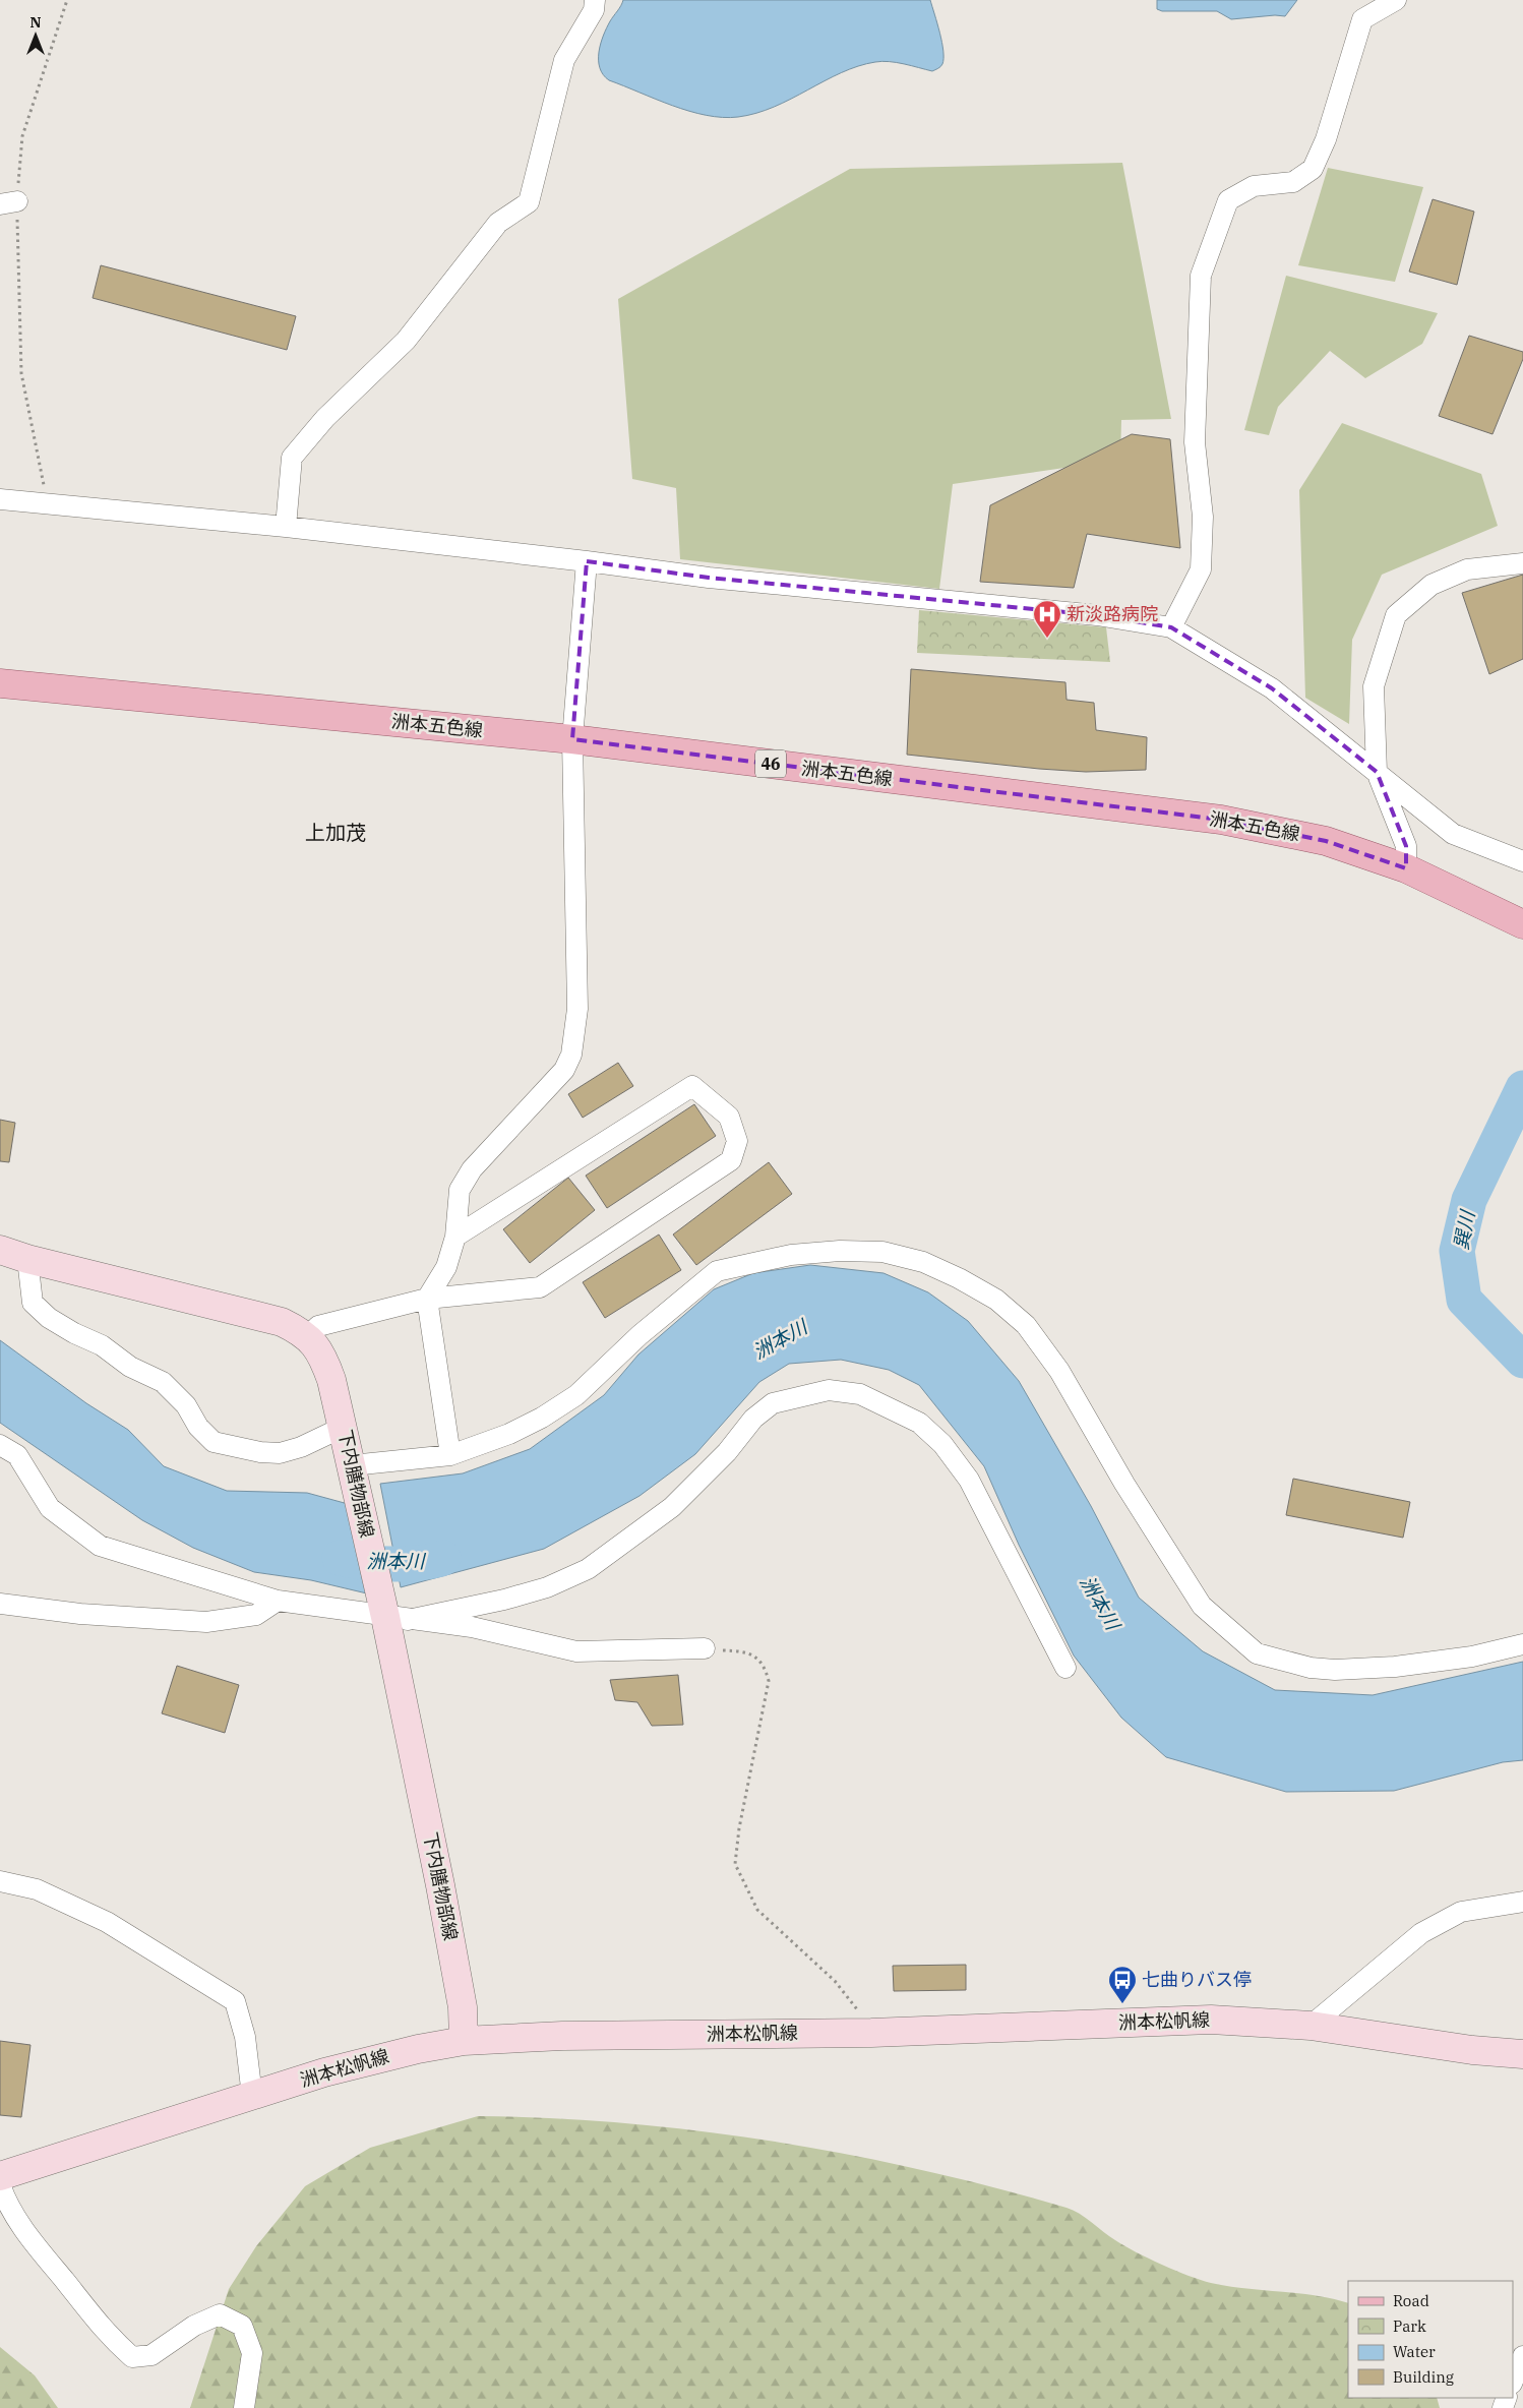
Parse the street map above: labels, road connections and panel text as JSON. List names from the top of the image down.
{
  "streets": {
    "main road": [
      "洲本五色線",
      "46",
      "下内膳物部線",
      "洲本松帆線"
    ]
  },
  "crossings": [
    ["下内膳物部線", "洲本松帆線"]
  ],
  "districts": ["上加茂"],
  "water": ["巽川", "洲本川"],
  "places": {
    "hospital": ["新淡路病院"],
    "bus stop": ["七曲りバス停"]
  },
  "legend": [
    "Road",
    "Park",
    "Water",
    "Building"
  ],
  "north": "top"
}
